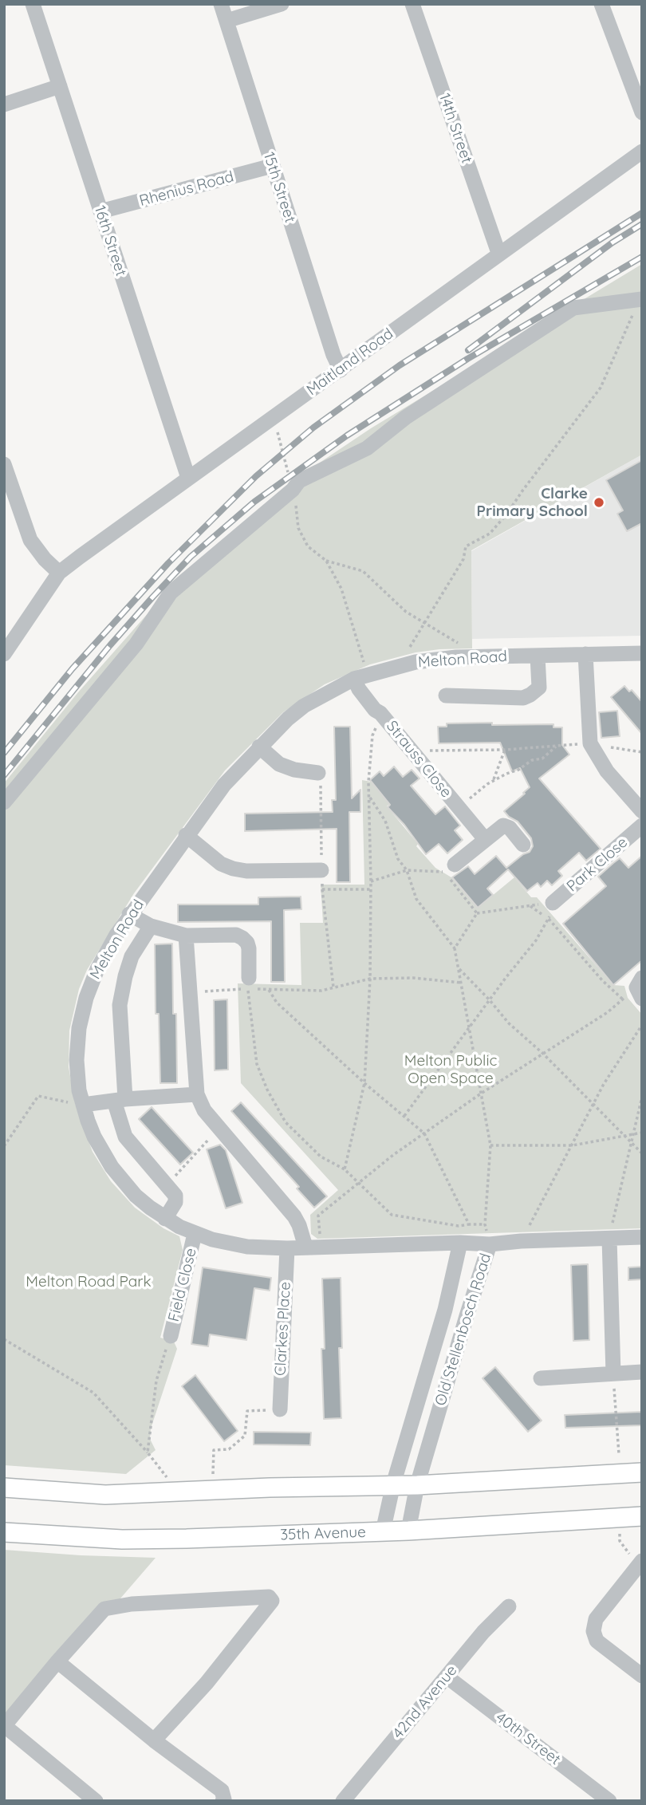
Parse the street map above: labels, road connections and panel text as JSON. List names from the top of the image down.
{
  "streets": {
    "main road": ["35th Avenue"],
    "street": [
      "14th Street",
      "15th Street",
      "Rhenius Road",
      "16th Street",
      "Maitland Road",
      "Melton Road",
      "Strauss Close",
      "Park Close",
      "Field Close",
      "Clarkes Place",
      "Old Stellenbosch Road",
      "42nd Avenue",
      "40th Street"
    ]
  },
  "crossings": [
    ["14th Street", "Maitland Road"],
    ["15th Street", "Rhenius Road"],
    ["15th Street", "Maitland Road"],
    ["Rhenius Road", "16th Street"],
    ["16th Street", "Maitland Road"],
    ["Melton Road", "Strauss Close"],
    ["Melton Road", "Field Close"],
    ["Melton Road", "Clarkes Place"],
    ["Melton Road", "Old Stellenbosch Road"],
    ["Old Stellenbosch Road", "35th Avenue"],
    ["42nd Avenue", "40th Street"]
  ],
  "parks": ["Melton Public Open Space", "Melton Road Park"],
  "places": ["Clarke Primary School"]
}
